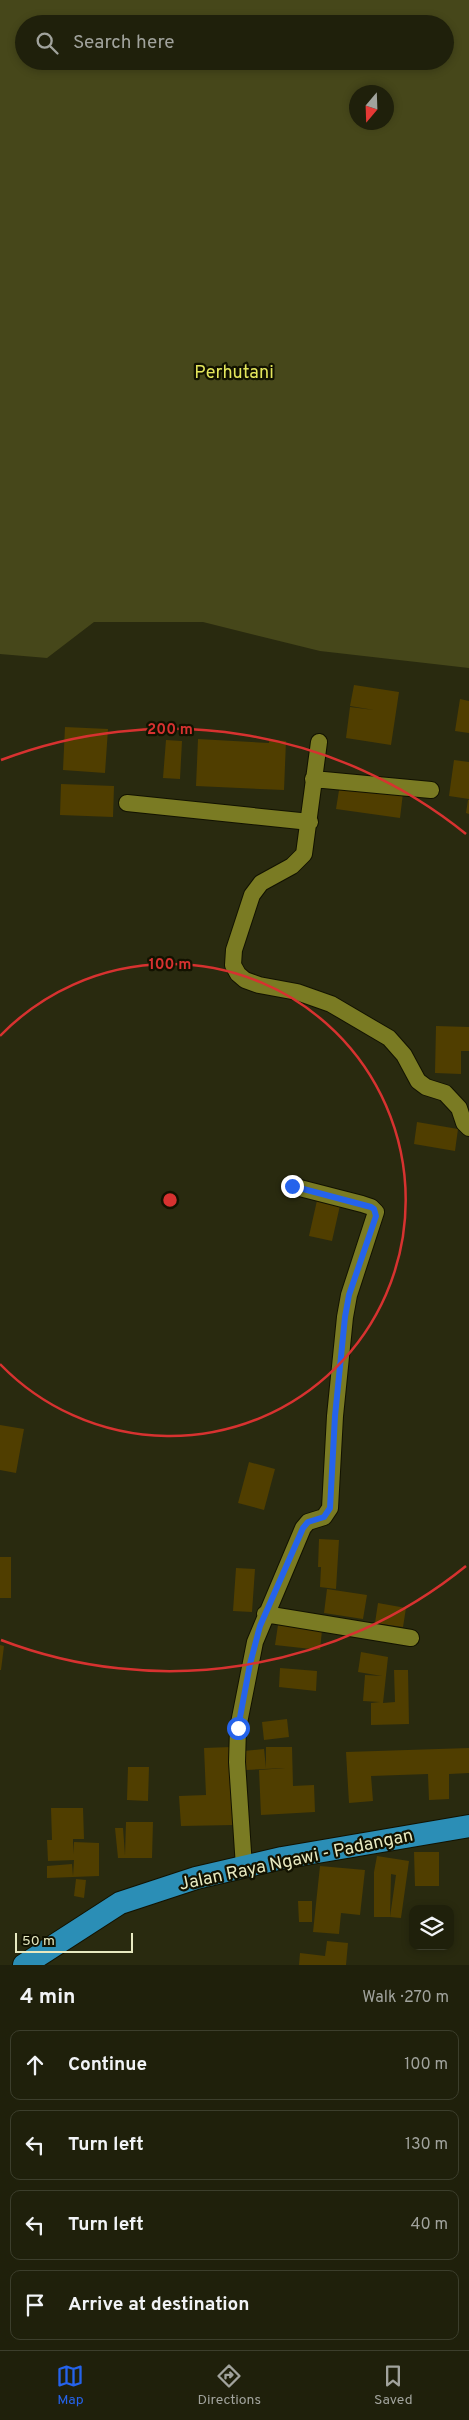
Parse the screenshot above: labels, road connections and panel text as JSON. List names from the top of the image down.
{
  "streets": {
    "highway": ["Jalan Raya Ngawi - Padangan"]
  },
  "parks": ["Perhutani"],
  "scale_bar": "50 m",
  "north": "bottom",
  "page": {
    "search": "Search here",
    "scale": "50 m",
    "heading": ["4 min", "Walk · 270 m"],
    "list": [
      ["Continue", "100 m"],
      ["Turn left", "130 m"],
      ["Turn left", "40 m"],
      "Arrive at destination"
    ],
    "nav": ["Map", "Directions", "Saved"]
  },
  "rings": ["200 m", "100 m"]
}
